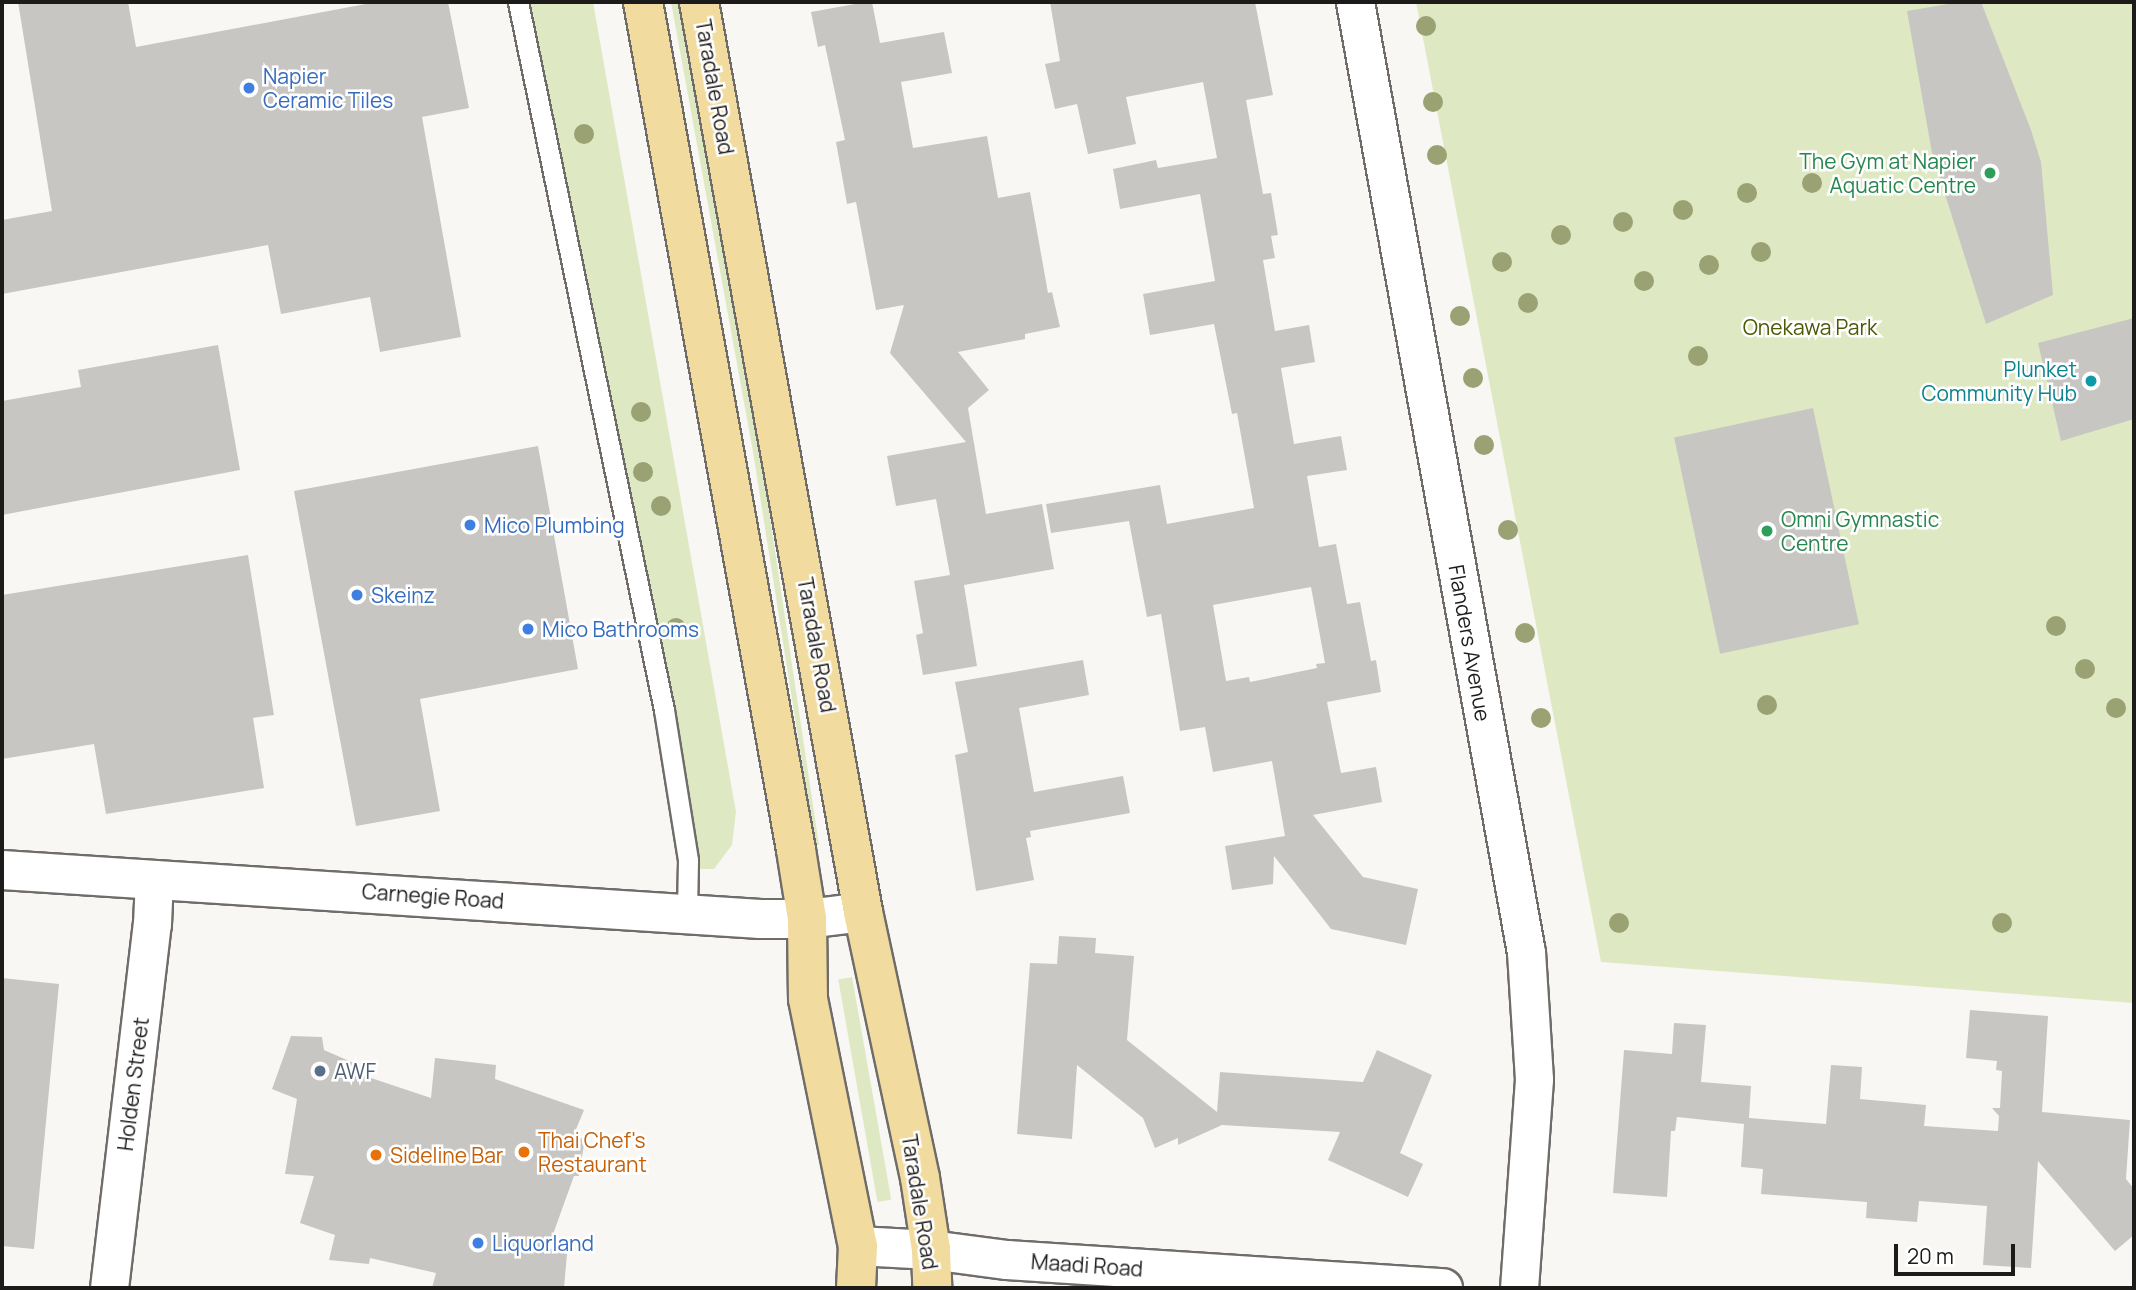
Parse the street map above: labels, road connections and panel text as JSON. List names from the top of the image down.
{
  "streets": {
    "highway": ["Taradale Road"],
    "street": [
      "Flanders Avenue",
      "Carnegie Road",
      "Holden Street",
      "Maadi Road"
    ]
  },
  "crossings": [
    ["Taradale Road", "Carnegie Road"],
    ["Taradale Road", "Maadi Road"],
    ["Carnegie Road", "Holden Street"]
  ],
  "parks": ["Onekawa Park"],
  "places": [
    "Napier Ceramic Tiles",
    "The Gym at Napier Aquatic Centre",
    "Plunket Community Hub",
    "Mico Plumbing",
    "Omni Gymnastic Centre",
    "Skeinz",
    "Mico Bathrooms",
    "AWF",
    "Thai Chef's Restaurant",
    "Sideline Bar",
    "Liquorland"
  ],
  "scale_bar": "20 m"
}
